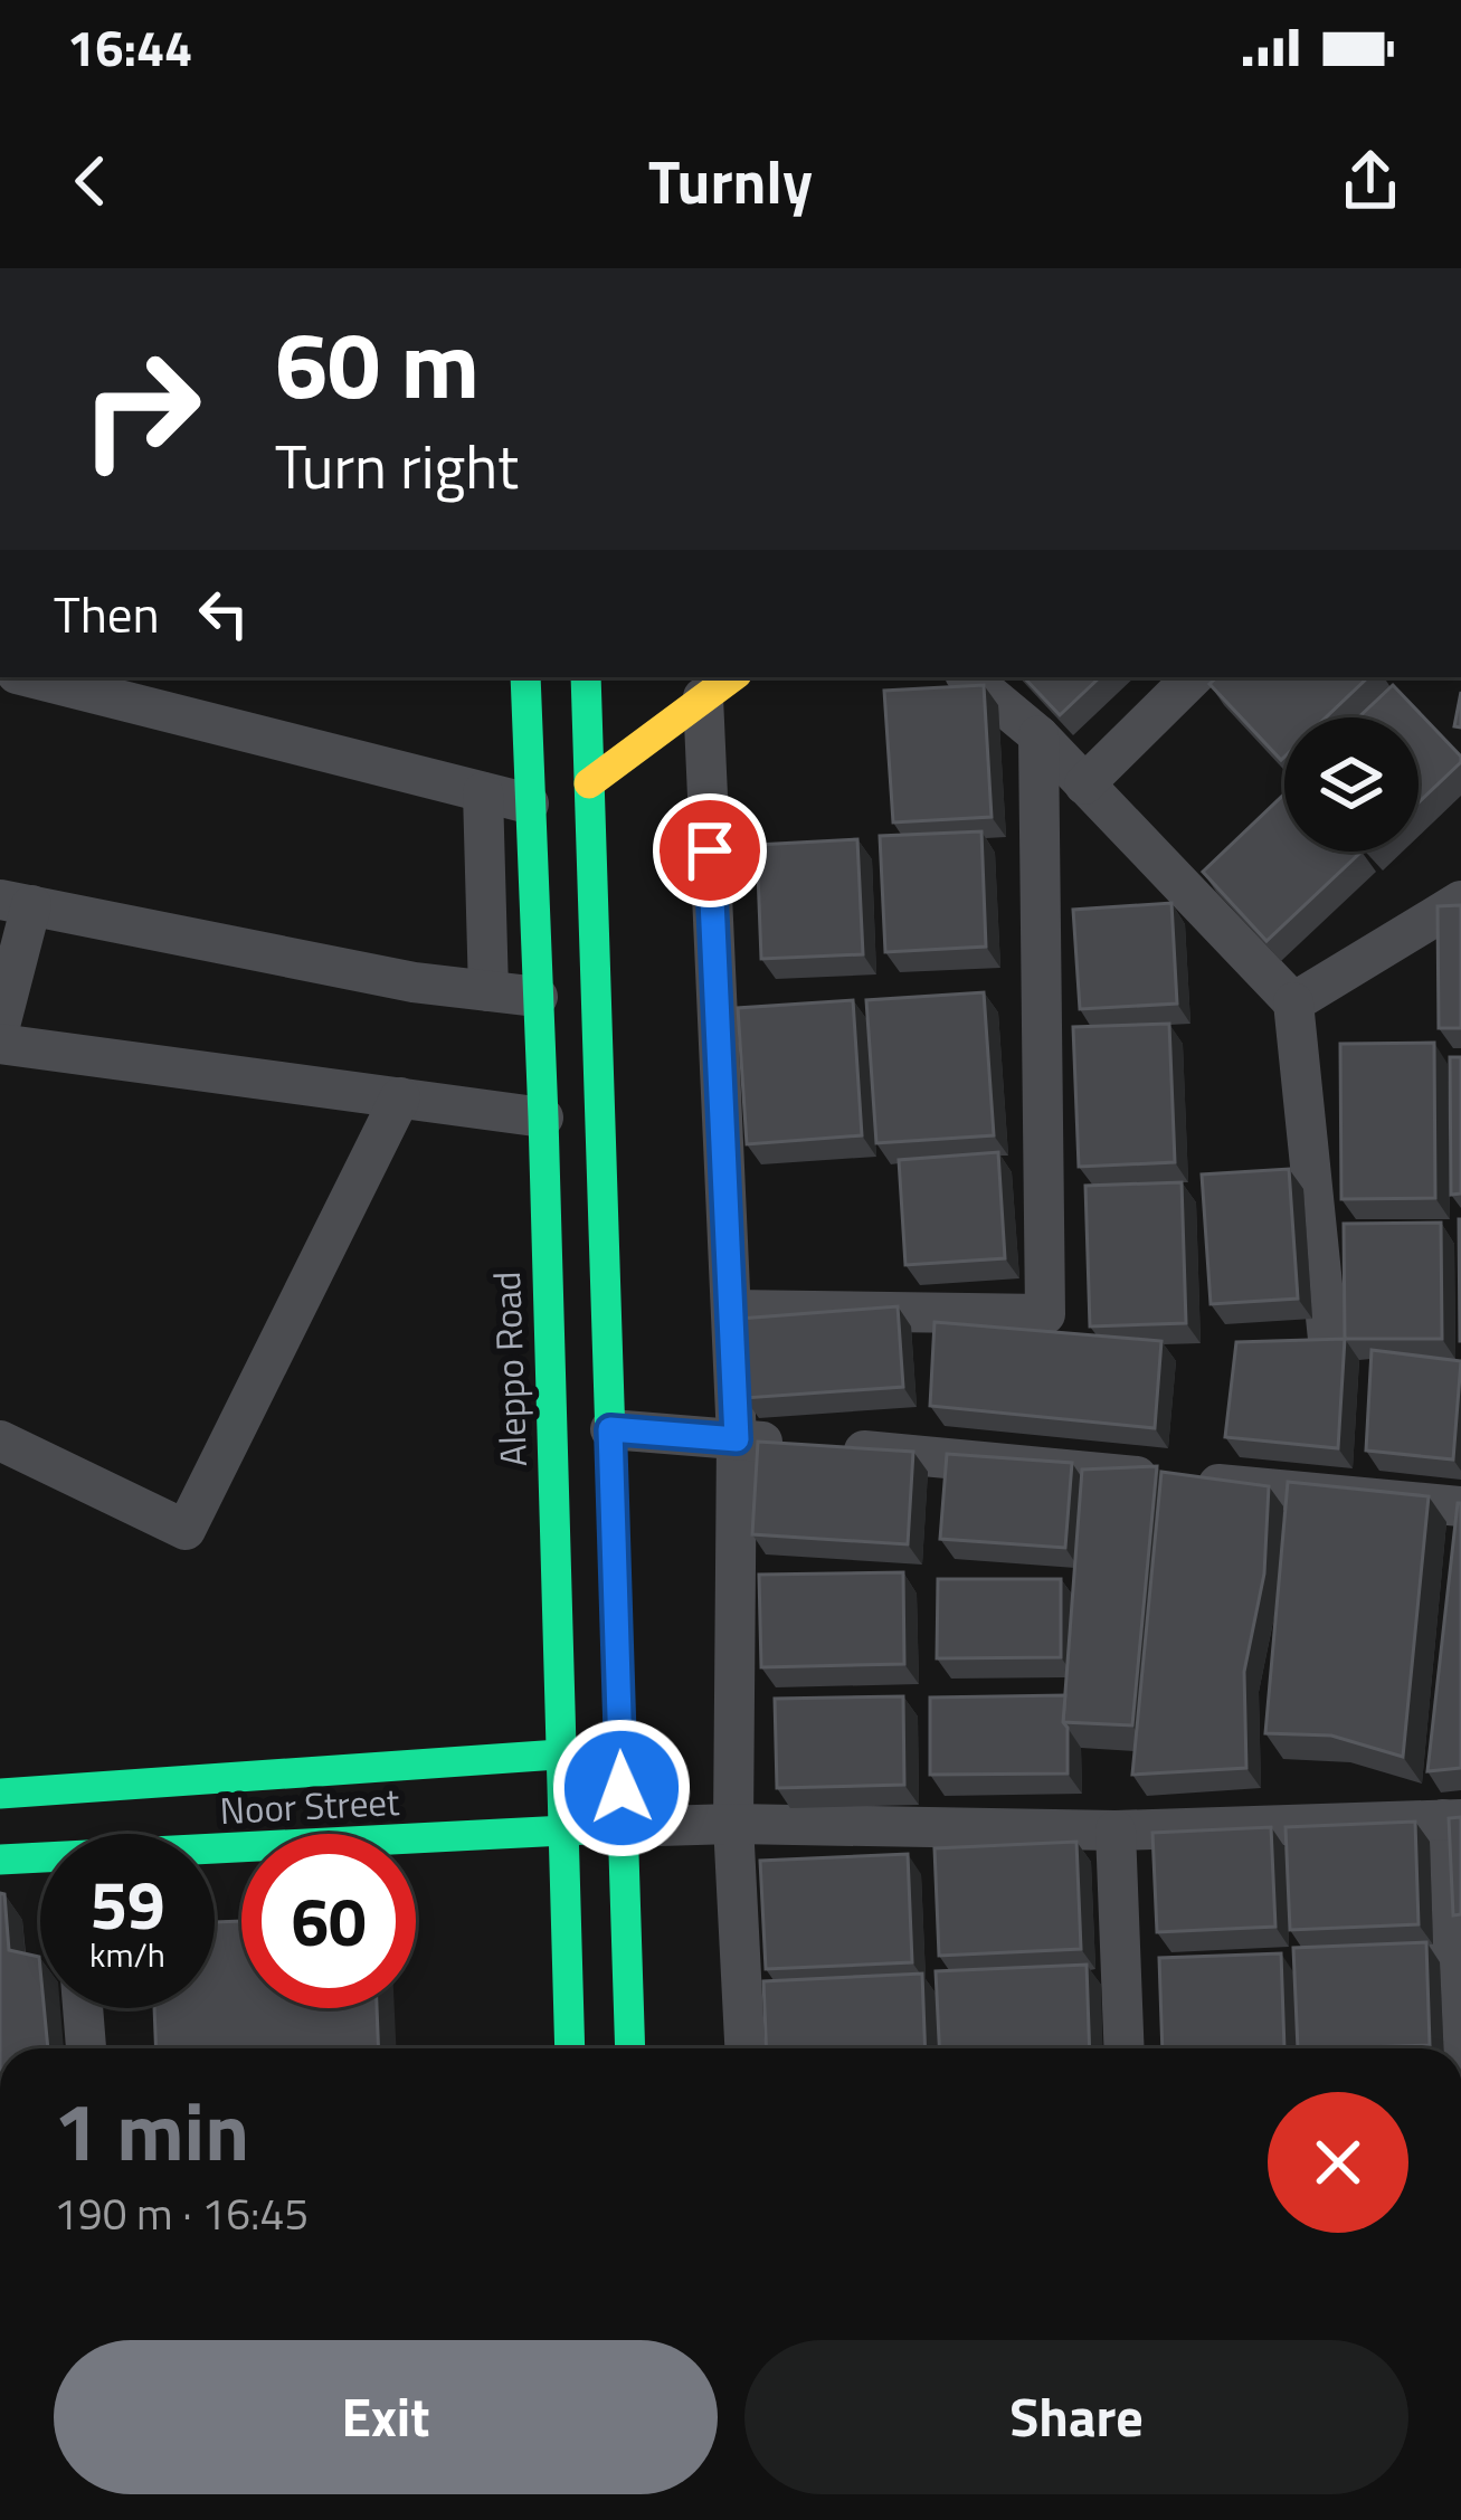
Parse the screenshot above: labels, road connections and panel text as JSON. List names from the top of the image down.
{
  "streets": {
    "main road": ["Aleppo Road", "Noor Street"]
  },
  "crossings": [
    ["Aleppo Road", "Noor Street"]
  ],
  "page": {
    "status": "16:44",
    "header": "Turnly",
    "turn": ["60 m", "Turn right"],
    "then": "Then",
    "speed": "59 km/h",
    "limit": "60",
    "heading": ["1 min", "190 m · 16:45"],
    "buttons": ["Exit", "Share"]
  }
}
